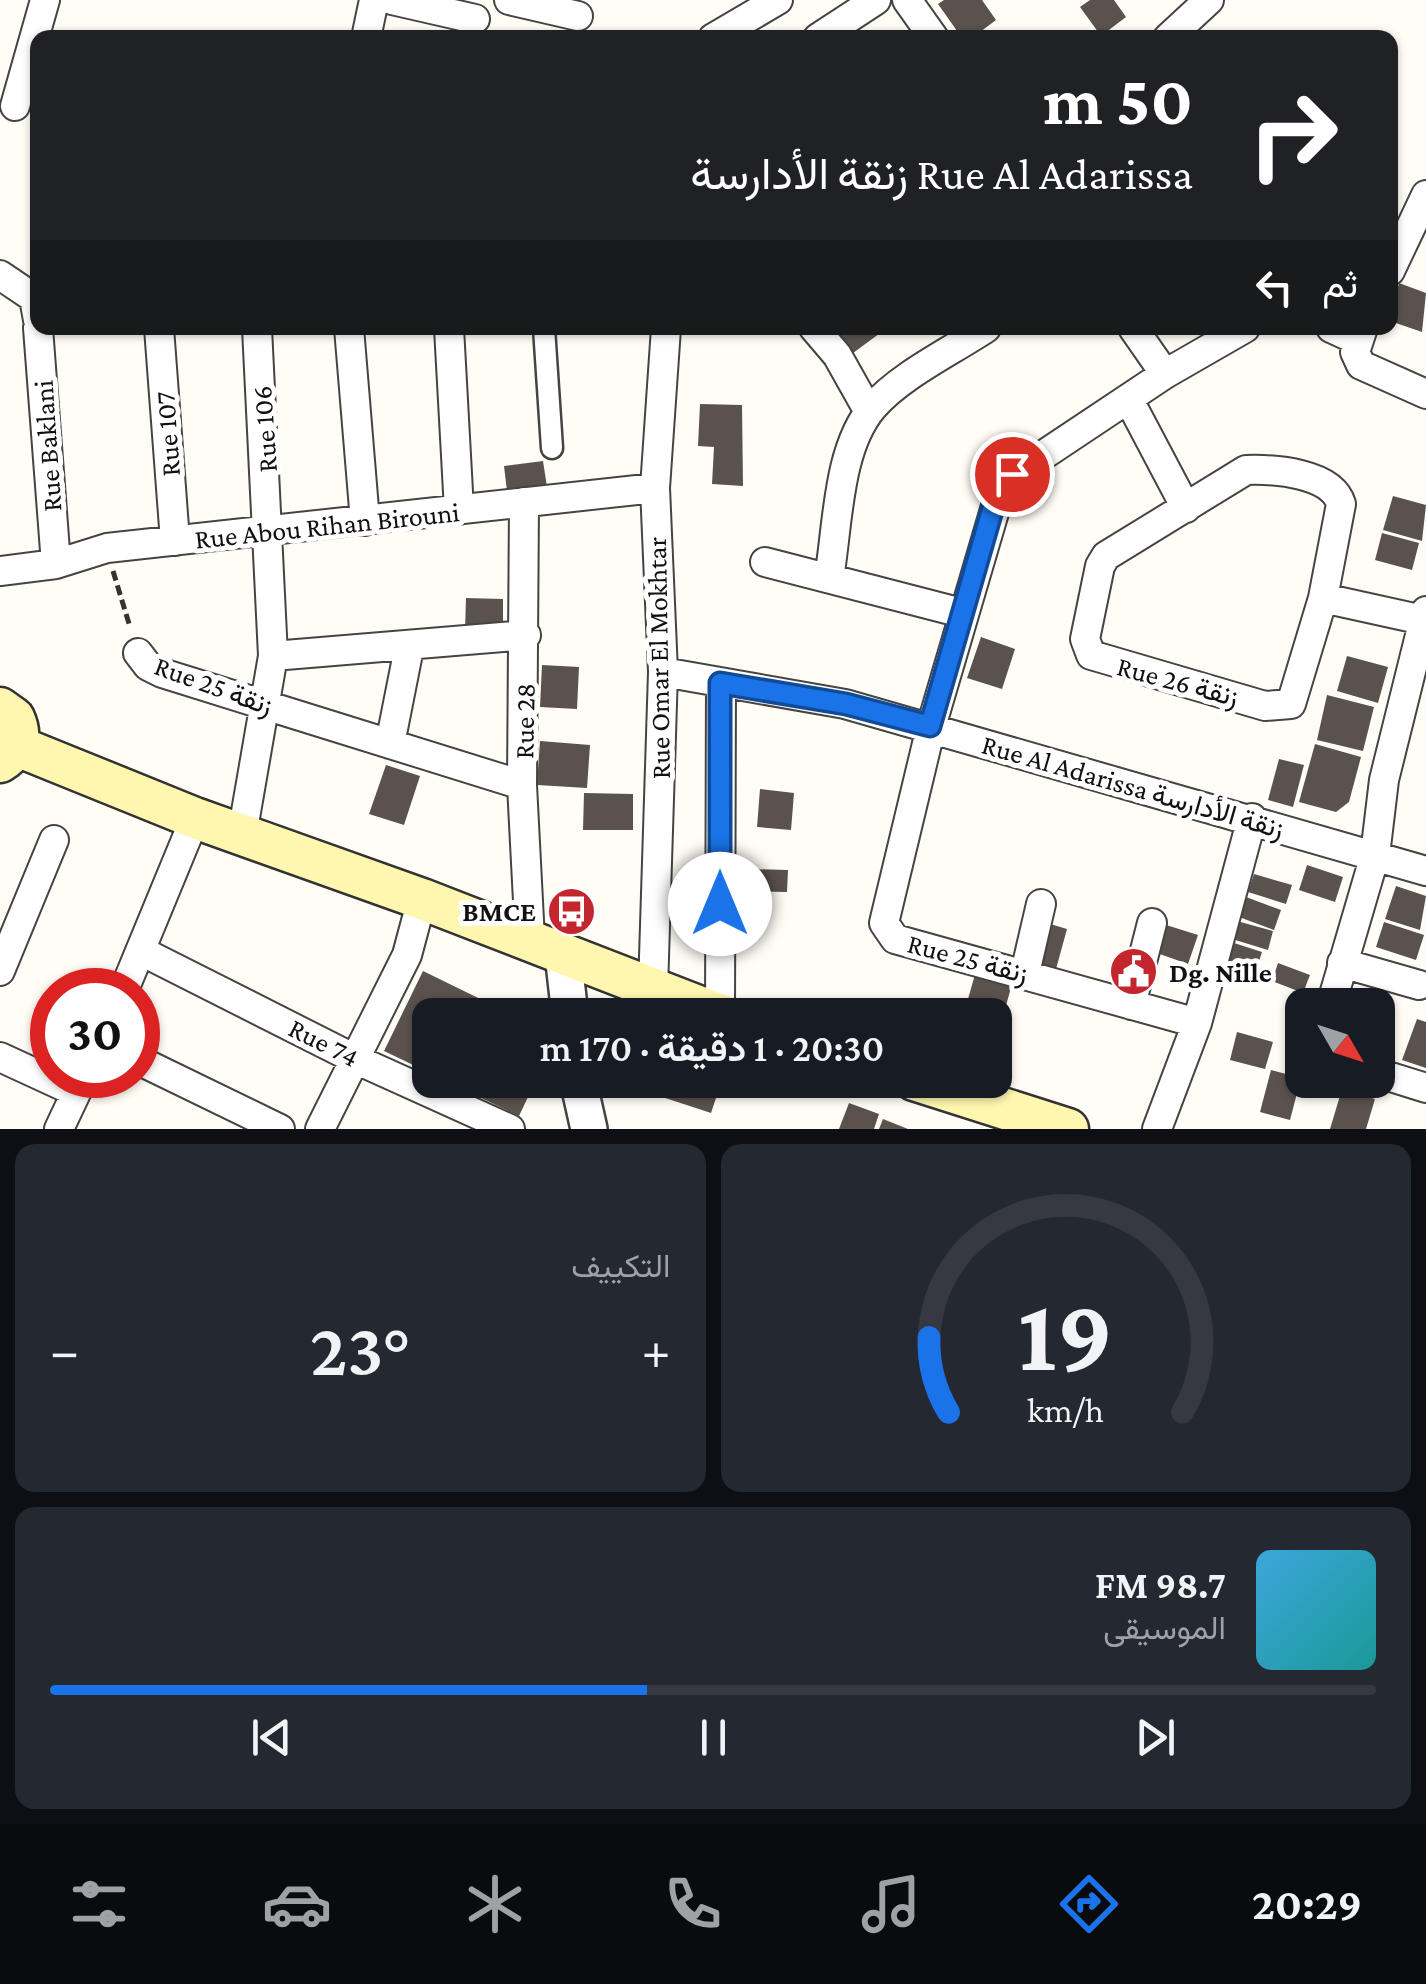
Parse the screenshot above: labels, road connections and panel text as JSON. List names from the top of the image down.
{
  "streets": {
    "street": [
      "Rue 106",
      "Rue 107",
      "Rue Baklani",
      "Rue Abou Rihan Birouni",
      "Rue Omar El Mokhtar",
      "Rue 26 زنقة",
      "Rue 25 زنقة",
      "Rue 28",
      "Rue Al Adarissa زنقة الأدارسة",
      "Rue 74"
    ]
  },
  "crossings": [
    ["Rue 106", "Rue Abou Rihan Birouni"],
    ["Rue 107", "Rue Abou Rihan Birouni"],
    ["Rue Baklani", "Rue Abou Rihan Birouni"],
    ["Rue Abou Rihan Birouni", "Rue Omar El Mokhtar"],
    ["Rue Abou Rihan Birouni", "Rue 28"],
    ["Rue Omar El Mokhtar", "Rue Al Adarissa زنقة الأدارسة"],
    ["Rue 25 زنقة", "Rue 28"],
    ["Rue 25 زنقة", "Rue Al Adarissa زنقة الأدارسة"]
  ],
  "places": {
    "bus stop": ["BMCE"],
    "public building": ["Dg. Nille"]
  },
  "north": "bottom right",
  "page": {
    "turn": ["50 m", "Rue Al Adarissa زنقة الأدارسة"],
    "then": "ثم",
    "limit": "30",
    "trip": "20:30 · 1 دقيقة · 170 m",
    "tile": "التكييف",
    "heat": ["−", "23°", "+"],
    "song": ["98.7 FM", "الموسيقى"],
    "tabs": "20:29",
    "gauge": ["19", "km/h"]
  }
}
